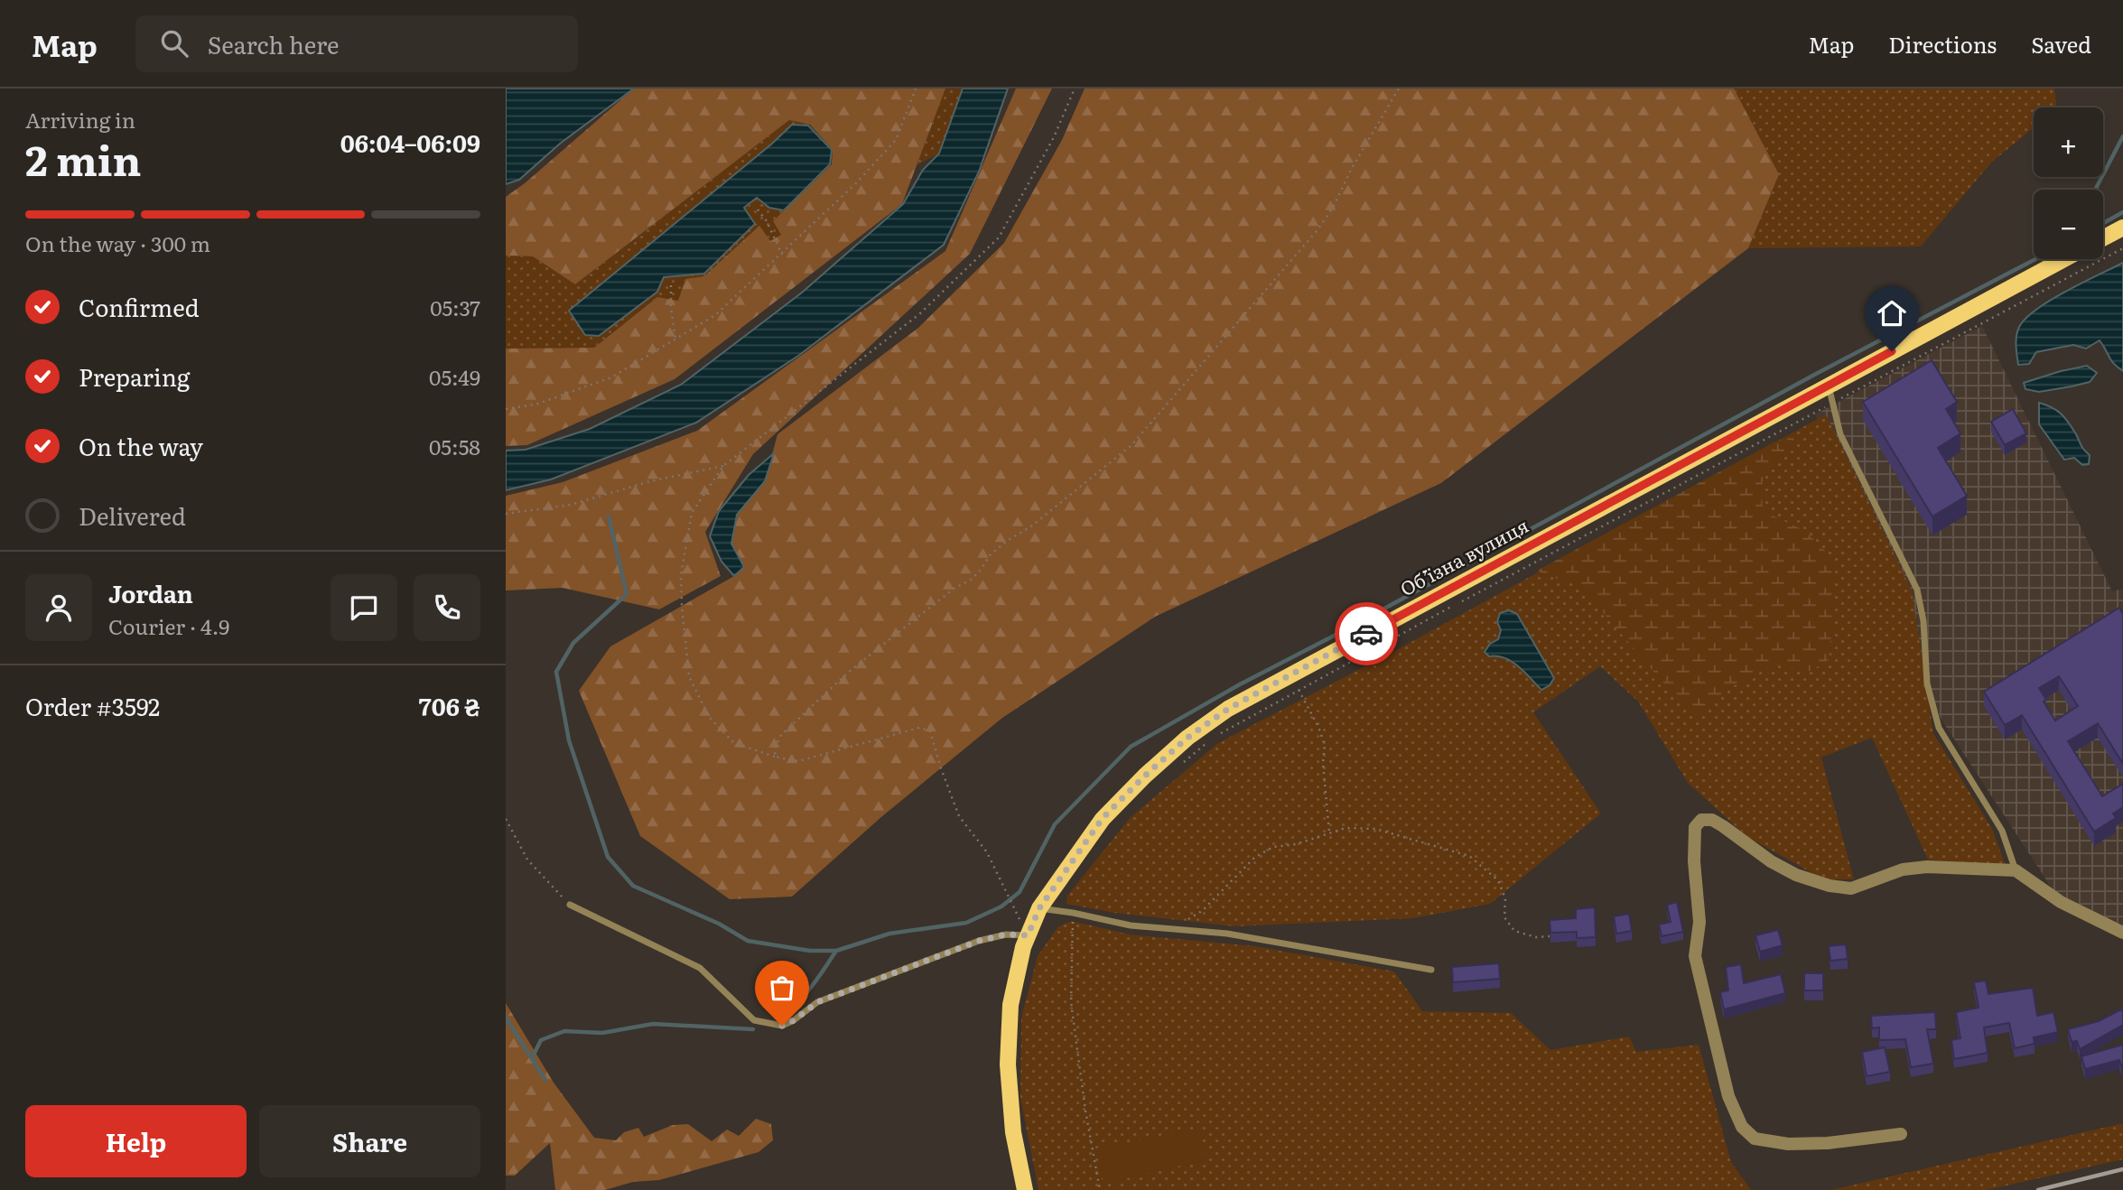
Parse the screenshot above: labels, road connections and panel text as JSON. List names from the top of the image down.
{
  "streets": {
    "main road": ["Обʼїзна вулиця"]
  },
  "page": {
    "header": "Map",
    "search": "Search here",
    "nav": ["Map", "Directions", "Saved"],
    "heading": ["2 min", "Arriving in", "06:04–06:09"],
    "panel": [
      "Jordan",
      "Courier · 4.9",
      "Order #3592",
      "706 ₴"
    ],
    "map_buttons": ["+", "−"],
    "bar": "On the way · 300 m",
    "list": [
      ["Confirmed", "05:37"],
      ["Preparing", "05:49"],
      ["On the way", "05:58"],
      "Delivered"
    ],
    "buttons": ["Help", "Share"]
  }
}
